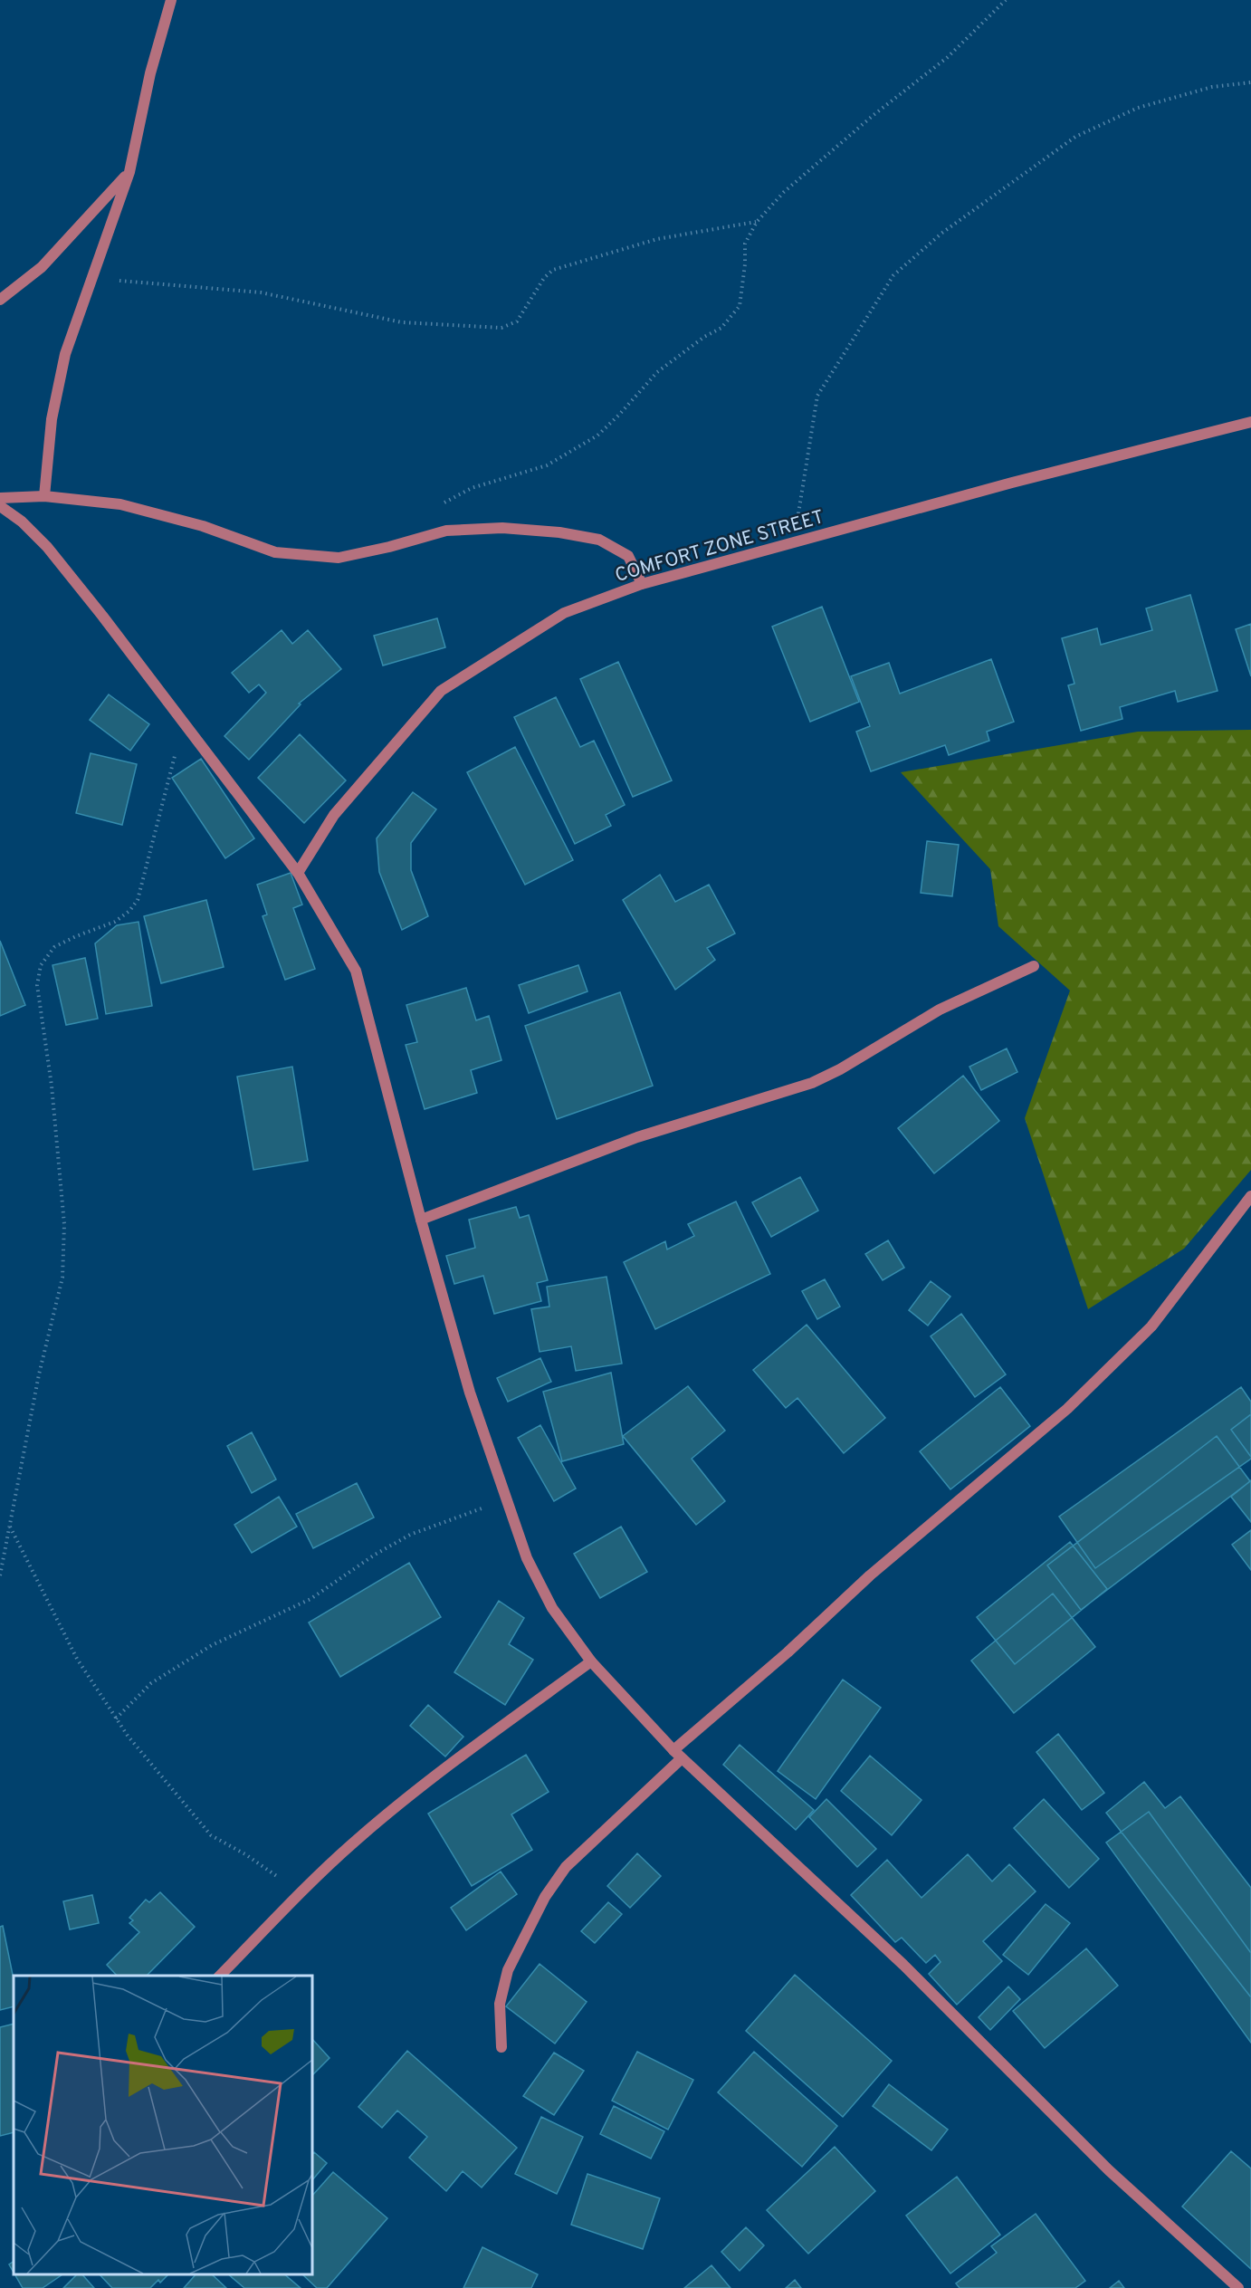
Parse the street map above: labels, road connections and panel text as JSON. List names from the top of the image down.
{
  "streets": {
    "street": ["COMFORT ZONE STREET"]
  }
}
